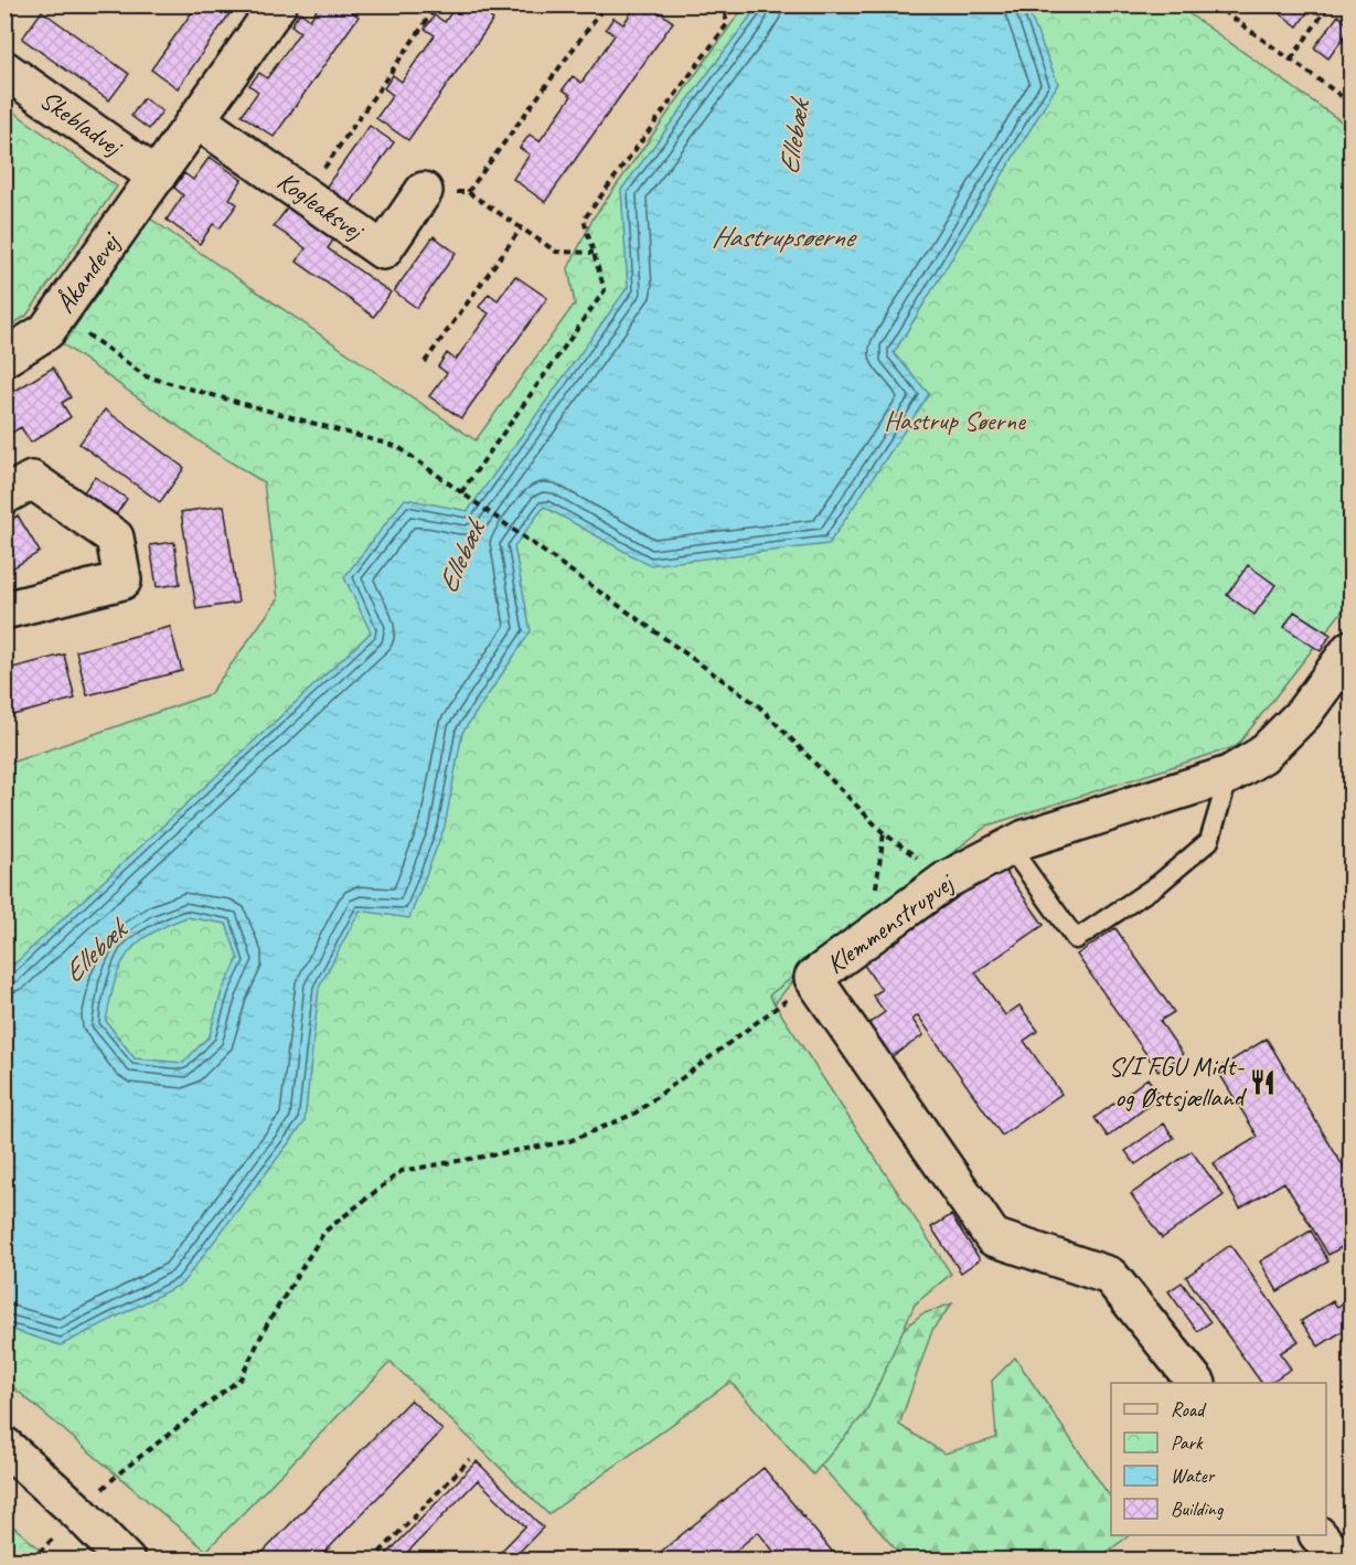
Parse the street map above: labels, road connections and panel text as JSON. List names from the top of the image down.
{
  "streets": {
    "street": [
      "Skebladvej",
      "Kogleaksvej",
      "Åkandevej",
      "Klemmenstrupvej"
    ]
  },
  "crossings": [
    ["Skebladvej", "Åkandevej"]
  ],
  "water": ["Ellebæk", "Hastrupsøerne"],
  "parks": ["Hastrup Søerne"],
  "places": {
    "restaurant": ["S/I FGU Midt- og Østsjælland"]
  },
  "legend": [
    "Road",
    "Park",
    "Water",
    "Building"
  ]
}
